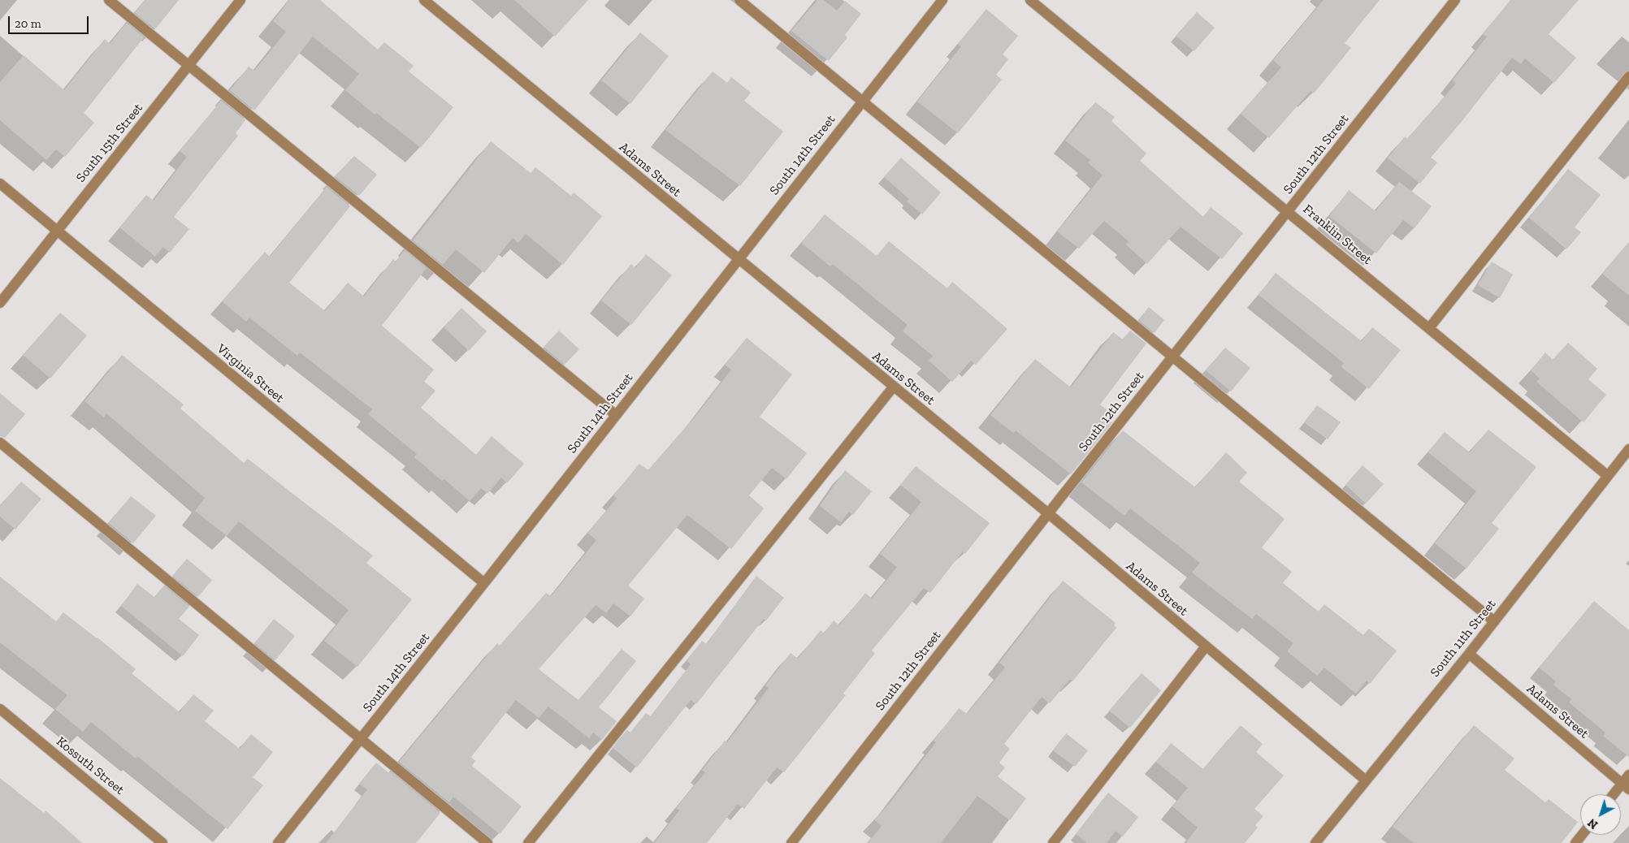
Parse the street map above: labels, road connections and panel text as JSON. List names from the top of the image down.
{
  "streets": {
    "street": [
      "South 15th Street",
      "South 12th Street",
      "South 14th Street",
      "Adams Street",
      "Franklin Street",
      "Virginia Street",
      "South 11th Street",
      "Kossuth Street"
    ]
  },
  "crossings": [
    ["South 15th Street", "Virginia Street"],
    ["South 12th Street", "Adams Street"],
    ["South 12th Street", "Franklin Street"],
    ["South 14th Street", "Adams Street"],
    ["South 14th Street", "Virginia Street"],
    ["Adams Street", "South 11th Street"],
    ["Franklin Street", "South 11th Street"]
  ],
  "scale_bar": "20 m",
  "north": "bottom left"
}
